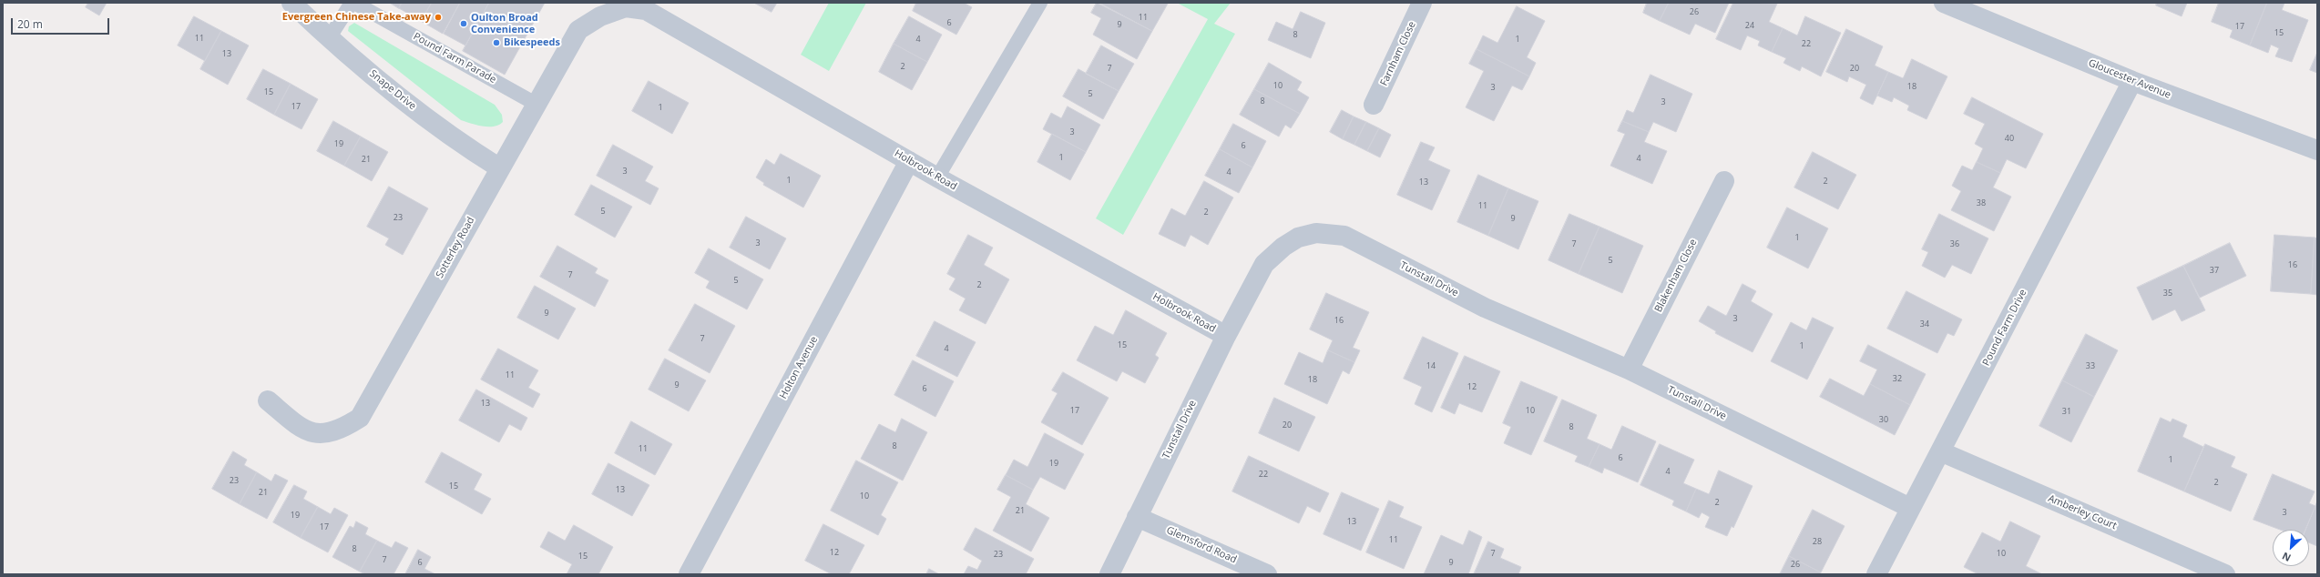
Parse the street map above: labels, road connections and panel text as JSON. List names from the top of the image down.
{
  "streets": {
    "street": [
      "Farnham Close",
      "Gloucester Avenue",
      "Snape Drive",
      "Holbrook Road",
      "Sotterley Road",
      "Blakenham Close",
      "Tunstall Drive",
      "Pound Farm Drive",
      "Holton Avenue",
      "Amberley Court",
      "Glemsford Road"
    ],
    "lane": ["Pound Farm Parade"]
  },
  "crossings": [
    ["Pound Farm Parade", "Snape Drive"],
    ["Pound Farm Parade", "Sotterley Road"],
    ["Gloucester Avenue", "Pound Farm Drive"],
    ["Snape Drive", "Sotterley Road"],
    ["Holbrook Road", "Sotterley Road"],
    ["Holbrook Road", "Tunstall Drive"],
    ["Holbrook Road", "Holton Avenue"],
    ["Blakenham Close", "Tunstall Drive"],
    ["Tunstall Drive", "Pound Farm Drive"],
    ["Tunstall Drive", "Glemsford Road"],
    ["Pound Farm Drive", "Amberley Court"]
  ],
  "places": ["Evergreen Chinese Take-away", "Oulton Broad Convenience", "Bikespeeds"],
  "house_numbers": [
    "26",
    "11",
    "6",
    "9",
    "24",
    "17",
    "15",
    "8",
    "11",
    "4",
    "1",
    "22",
    "13",
    "2",
    "7",
    "20",
    "10",
    "18",
    "3",
    "15",
    "5",
    "8",
    "3",
    "17",
    "1",
    "3",
    "40",
    "19",
    "6",
    "1",
    "4",
    "21",
    "3",
    "4",
    "1",
    "2",
    "13",
    "38",
    "11",
    "5",
    "2",
    "23",
    "9",
    "1",
    "3",
    "7",
    "36",
    "5",
    "16",
    "37",
    "7",
    "5",
    "2",
    "35",
    "9",
    "3",
    "16",
    "34",
    "7",
    "15",
    "1",
    "4",
    "14",
    "33",
    "11",
    "32",
    "18",
    "9",
    "12",
    "6",
    "13",
    "17",
    "10",
    "31",
    "30",
    "20",
    "8",
    "8",
    "11",
    "6",
    "1",
    "19",
    "4",
    "22",
    "23",
    "2",
    "15",
    "13",
    "21",
    "10",
    "2",
    "21",
    "3",
    "19",
    "13",
    "17",
    "11",
    "28",
    "8",
    "12",
    "7",
    "10",
    "23",
    "15",
    "7",
    "6",
    "9",
    "26"
  ],
  "scale_bar": "20 m",
  "north": "bottom left"
}
